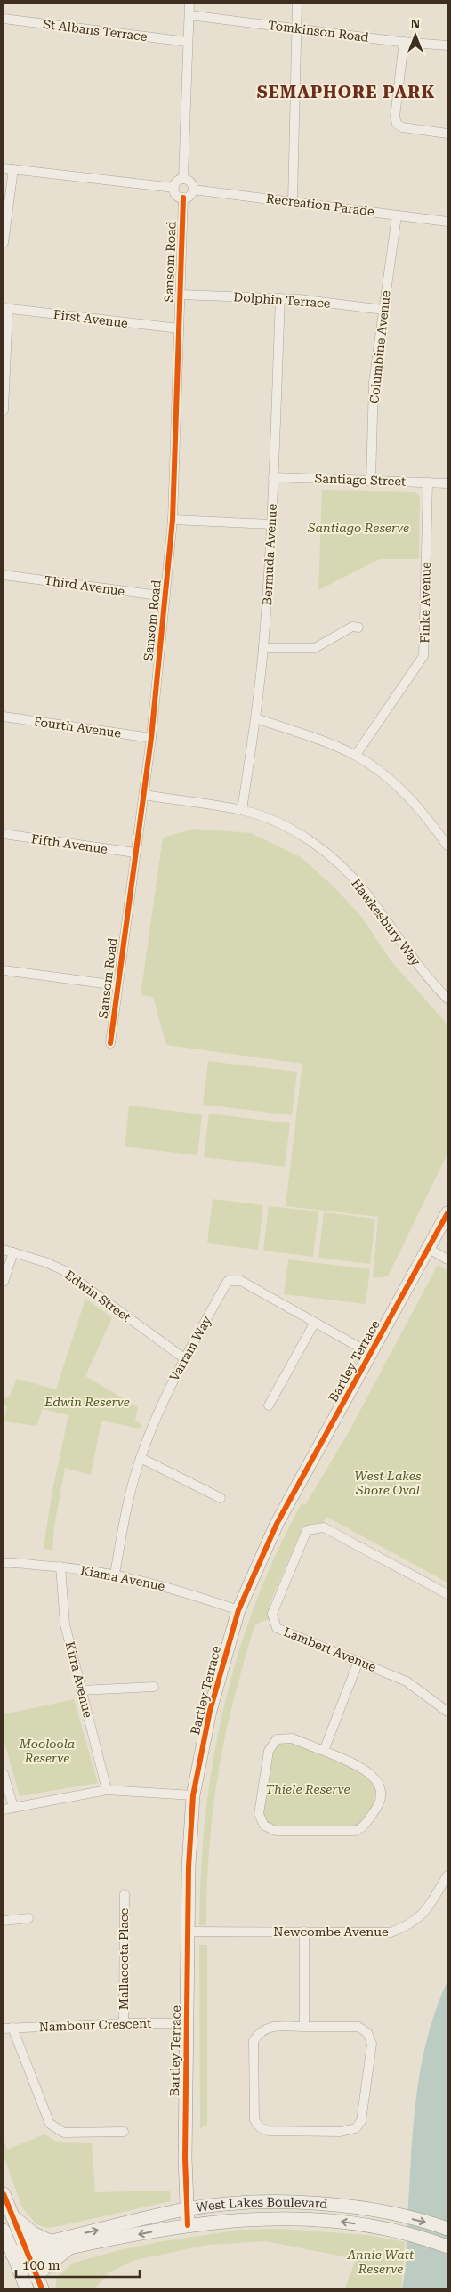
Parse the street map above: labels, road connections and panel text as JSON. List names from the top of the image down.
{
  "streets": {
    "main road": ["Bartley Terrace", "West Lakes Boulevard"],
    "street": [
      "St Albans Terrace",
      "Tomkinson Road",
      "Recreation Parade",
      "Sansom Road",
      "Dolphin Terrace",
      "First Avenue",
      "Columbine Avenue",
      "Santiago Street",
      "Bermuda Avenue",
      "Third Avenue",
      "Finke Avenue",
      "Fourth Avenue",
      "Fifth Avenue",
      "Hawkesbury Way",
      "Edwin Street",
      "Varram Way",
      "Kiama Avenue",
      "Lambert Avenue",
      "Kirra Avenue",
      "Newcombe Avenue",
      "Mallacoota Place",
      "Nambour Crescent"
    ]
  },
  "crossings": [
    ["Recreation Parade", "Sansom Road"],
    ["Recreation Parade", "Columbine Avenue"],
    ["Sansom Road", "Dolphin Terrace"],
    ["Sansom Road", "First Avenue"],
    ["Sansom Road", "Third Avenue"],
    ["Sansom Road", "Fourth Avenue"],
    ["Sansom Road", "Fifth Avenue"],
    ["Sansom Road", "Hawkesbury Way"],
    ["Dolphin Terrace", "Columbine Avenue"],
    ["Dolphin Terrace", "Bermuda Avenue"],
    ["Columbine Avenue", "Santiago Street"],
    ["Santiago Street", "Bermuda Avenue"],
    ["Santiago Street", "Finke Avenue"],
    ["Bermuda Avenue", "Hawkesbury Way"],
    ["Edwin Street", "Varram Way"],
    ["Varram Way", "Bartley Terrace"],
    ["Varram Way", "Kiama Avenue"],
    ["Bartley Terrace", "Kiama Avenue"],
    ["Bartley Terrace", "Newcombe Avenue"],
    ["Bartley Terrace", "Nambour Crescent"],
    ["Bartley Terrace", "West Lakes Boulevard"],
    ["Kiama Avenue", "Kirra Avenue"],
    ["Mallacoota Place", "Nambour Crescent"]
  ],
  "districts": ["SEMAPHORE PARK"],
  "parks": [
    "Santiago Reserve",
    "Edwin Reserve",
    "West Lakes Shore Oval",
    "Mooloola Reserve",
    "Thiele Reserve",
    "Annie Watt Reserve"
  ],
  "scale_bar": "100 m",
  "north": "top"
}
